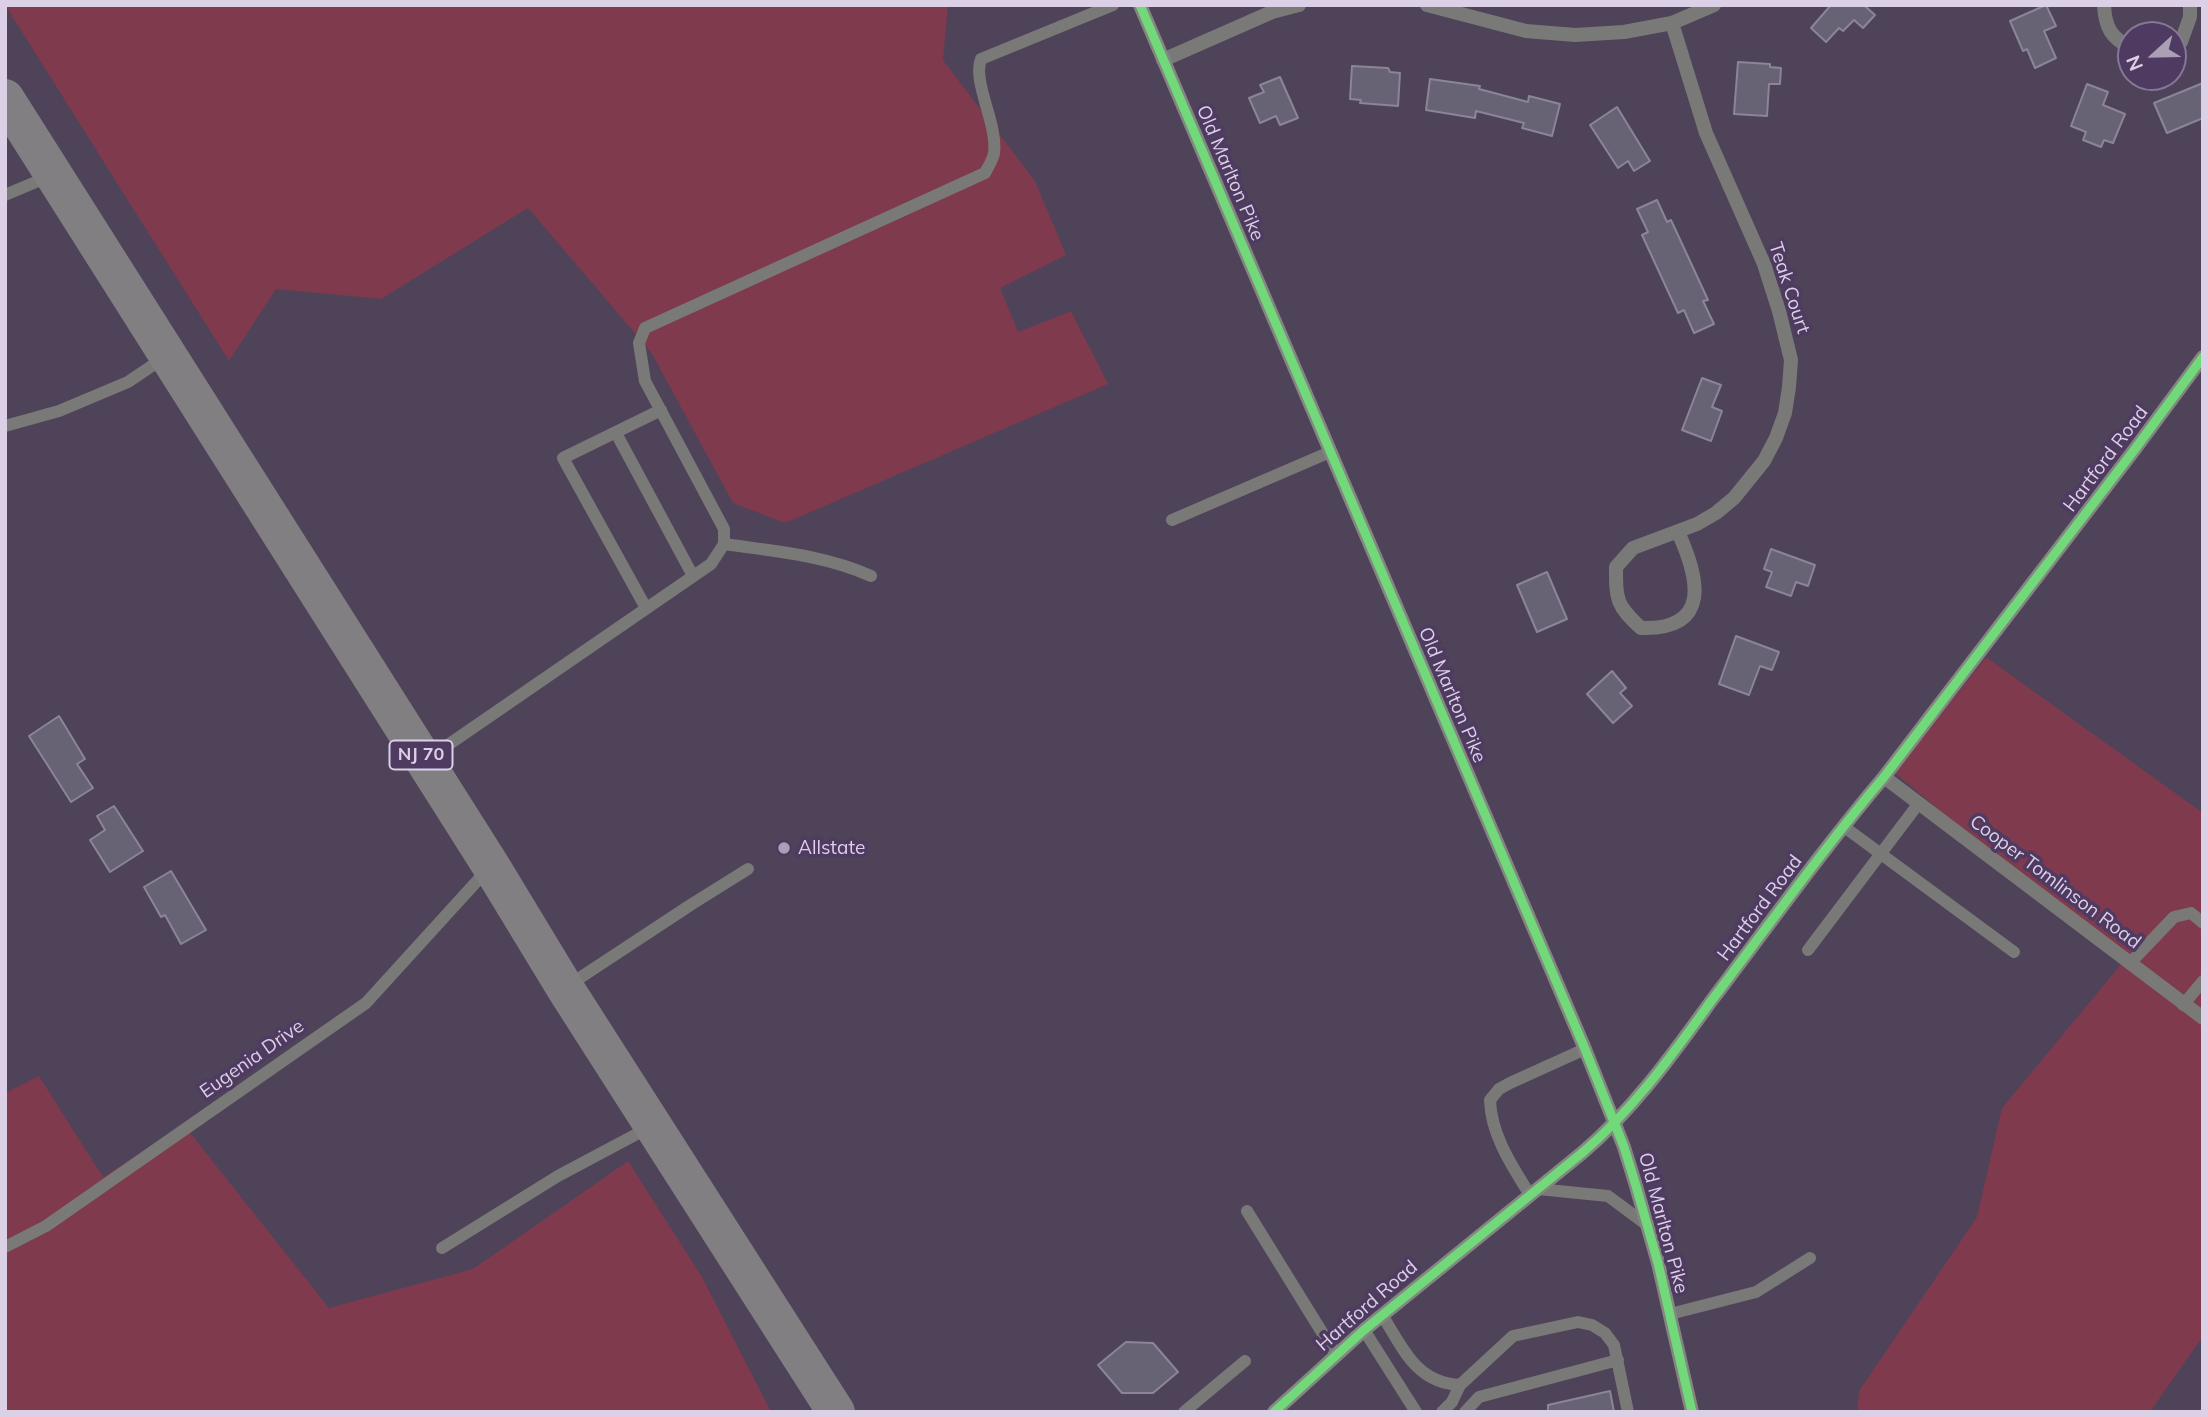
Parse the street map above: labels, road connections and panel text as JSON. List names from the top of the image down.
{
  "streets": {
    "highway": ["NJ 70"],
    "street": [
      "Old Marlton Pike",
      "Teak Court",
      "Hartford Road",
      "Cooper Tomlinson Road"
    ],
    "lane": ["Eugenia Drive"]
  },
  "crossings": [
    ["Old Marlton Pike", "Hartford Road"],
    ["Hartford Road", "Cooper Tomlinson Road"],
    ["NJ 70", "Eugenia Drive"]
  ],
  "places": ["Allstate"],
  "north": "left"
}
